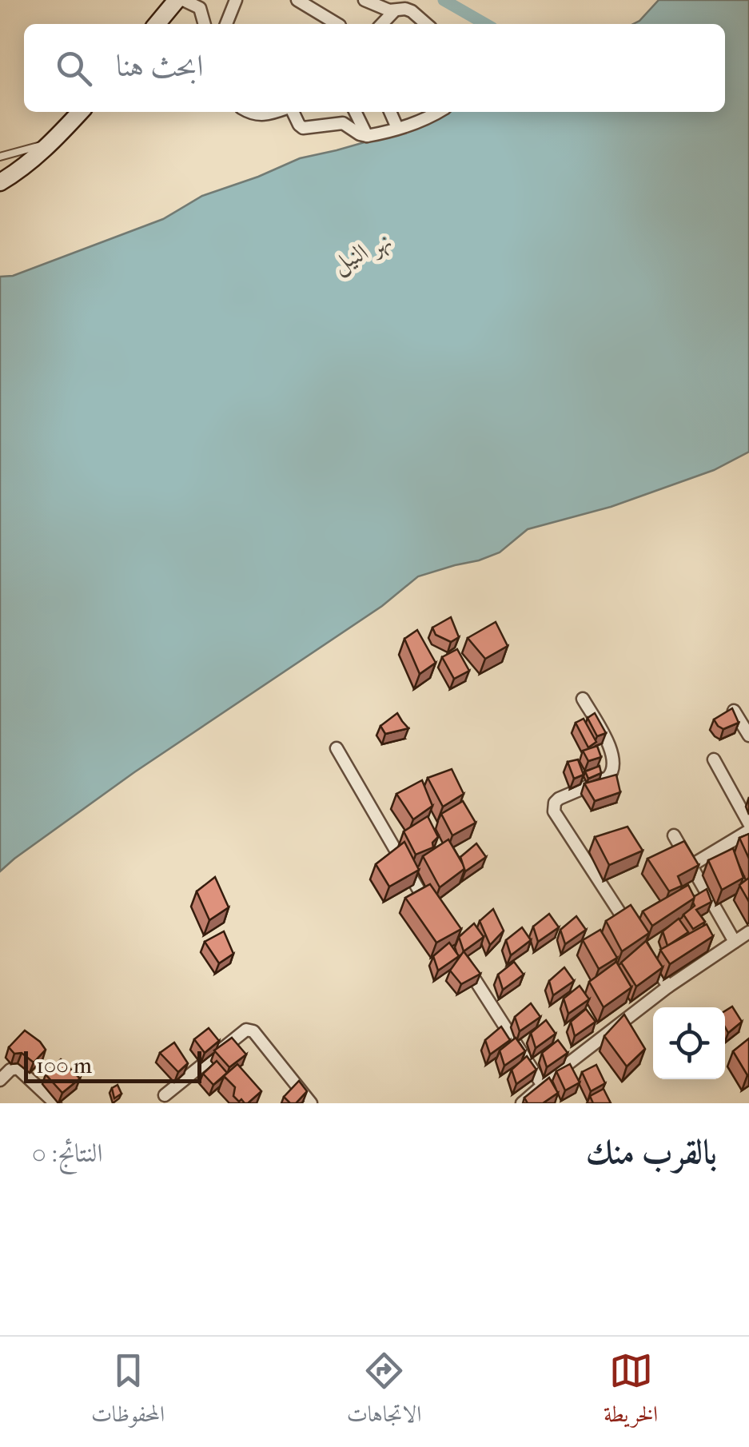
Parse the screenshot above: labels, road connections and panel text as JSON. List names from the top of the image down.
{
  "water": ["نهر النيل"],
  "scale_bar": "100 m",
  "page": {
    "search": "ابحث هنا",
    "scale": "100 m",
    "heading": ["بالقرب منك", "النتائج: 0"],
    "nav": ["الخريطة", "الاتجاهات", "المحفوظات"]
  }
}
